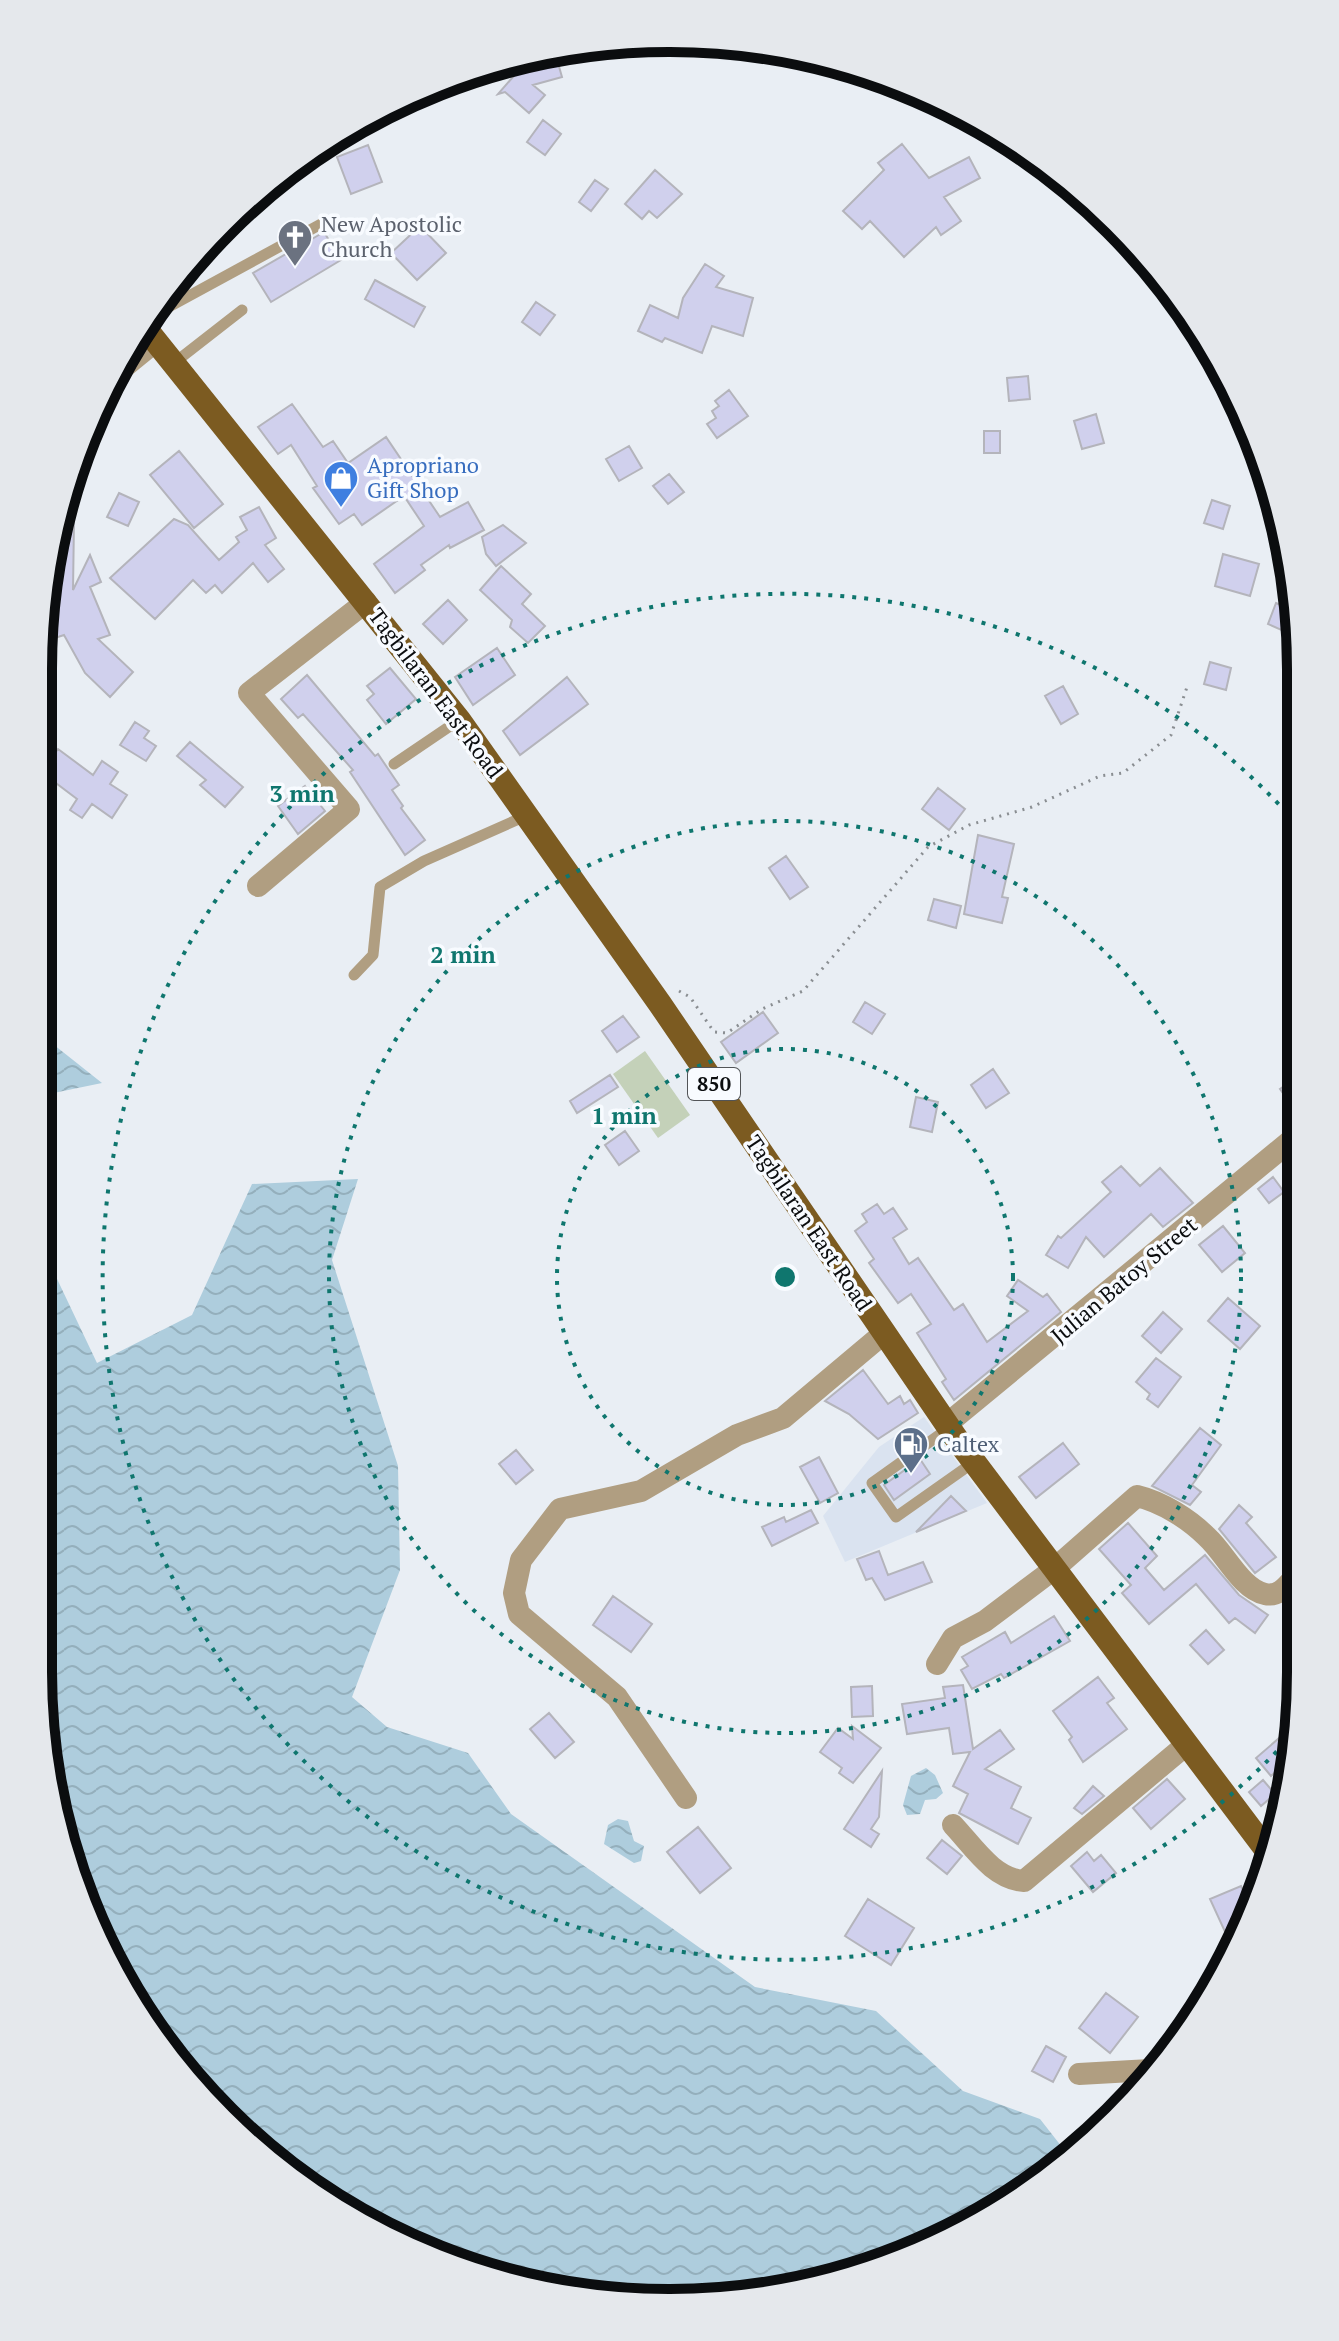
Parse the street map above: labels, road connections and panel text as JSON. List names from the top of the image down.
{
  "streets": {
    "main road": ["Tagbilaran East Road", "850"],
    "street": ["Julian Batoy Street"]
  },
  "crossings": [
    ["Tagbilaran East Road", "Julian Batoy Street"]
  ],
  "places": {
    "church": ["New Apostolic Church"],
    "shop": ["Apropriano Gift Shop"],
    "fuel station": ["Caltex"]
  },
  "rings": ["3 min", "2 min", "1 min"]
}
